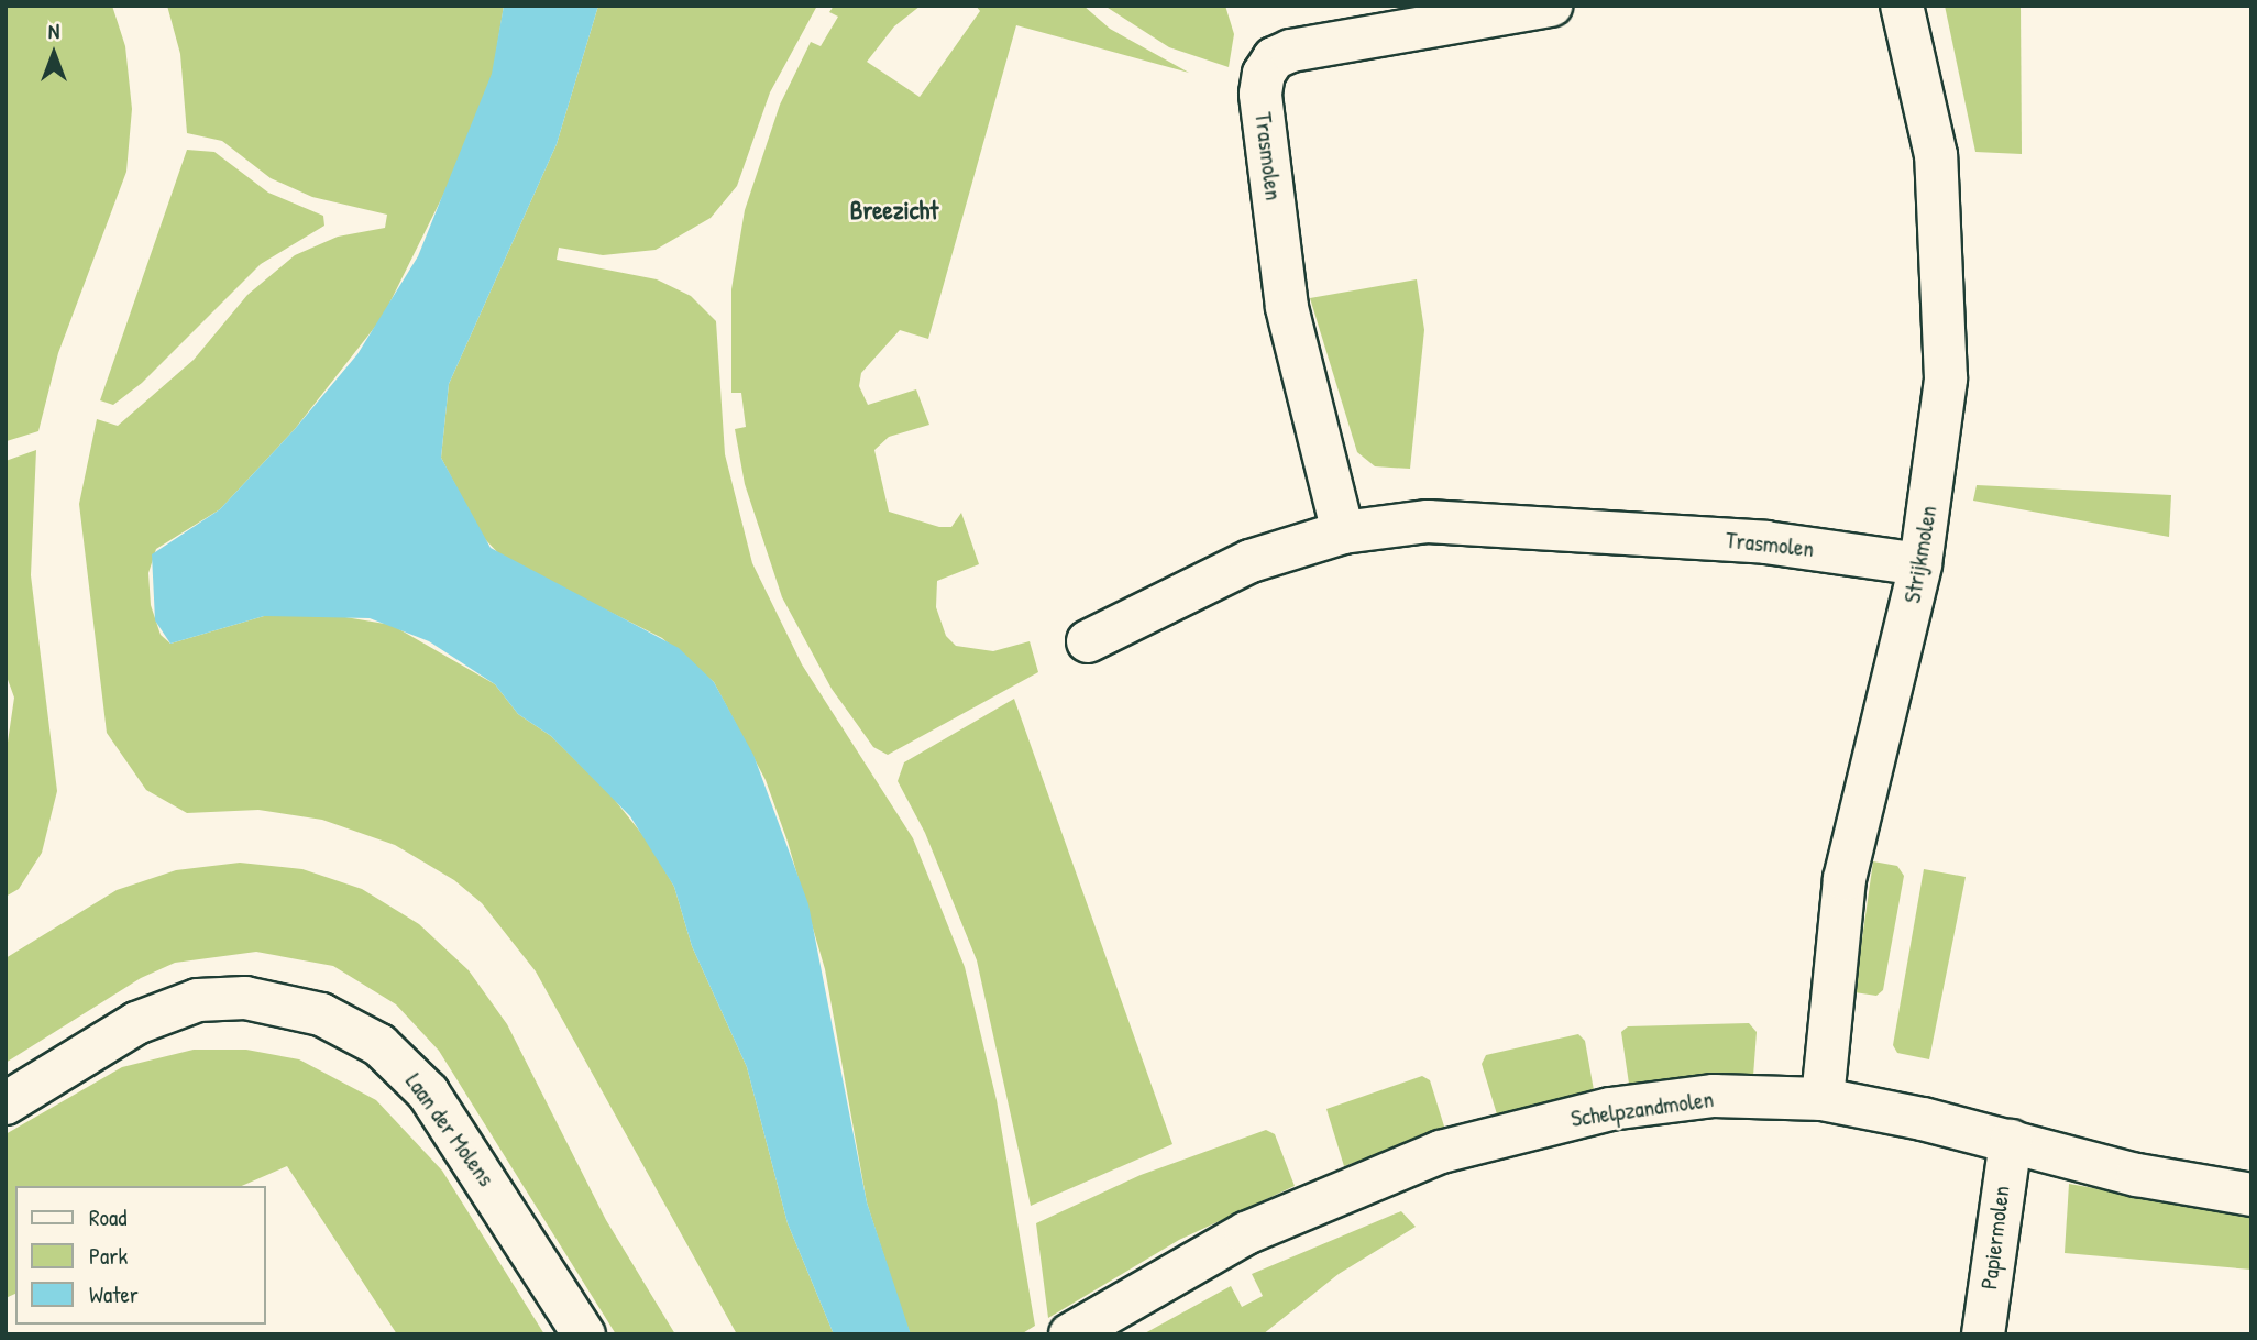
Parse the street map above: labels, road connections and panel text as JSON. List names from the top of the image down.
{
  "streets": {
    "street": [
      "Trasmolen",
      "Strijkmolen",
      "Schelpzandmolen",
      "Laan der Molens",
      "Papiermolen"
    ]
  },
  "crossings": [
    ["Trasmolen", "Strijkmolen"],
    ["Strijkmolen", "Schelpzandmolen"],
    ["Schelpzandmolen", "Papiermolen"]
  ],
  "districts": ["Breezicht"],
  "legend": ["Road", "Park", "Water"],
  "north": "top"
}
